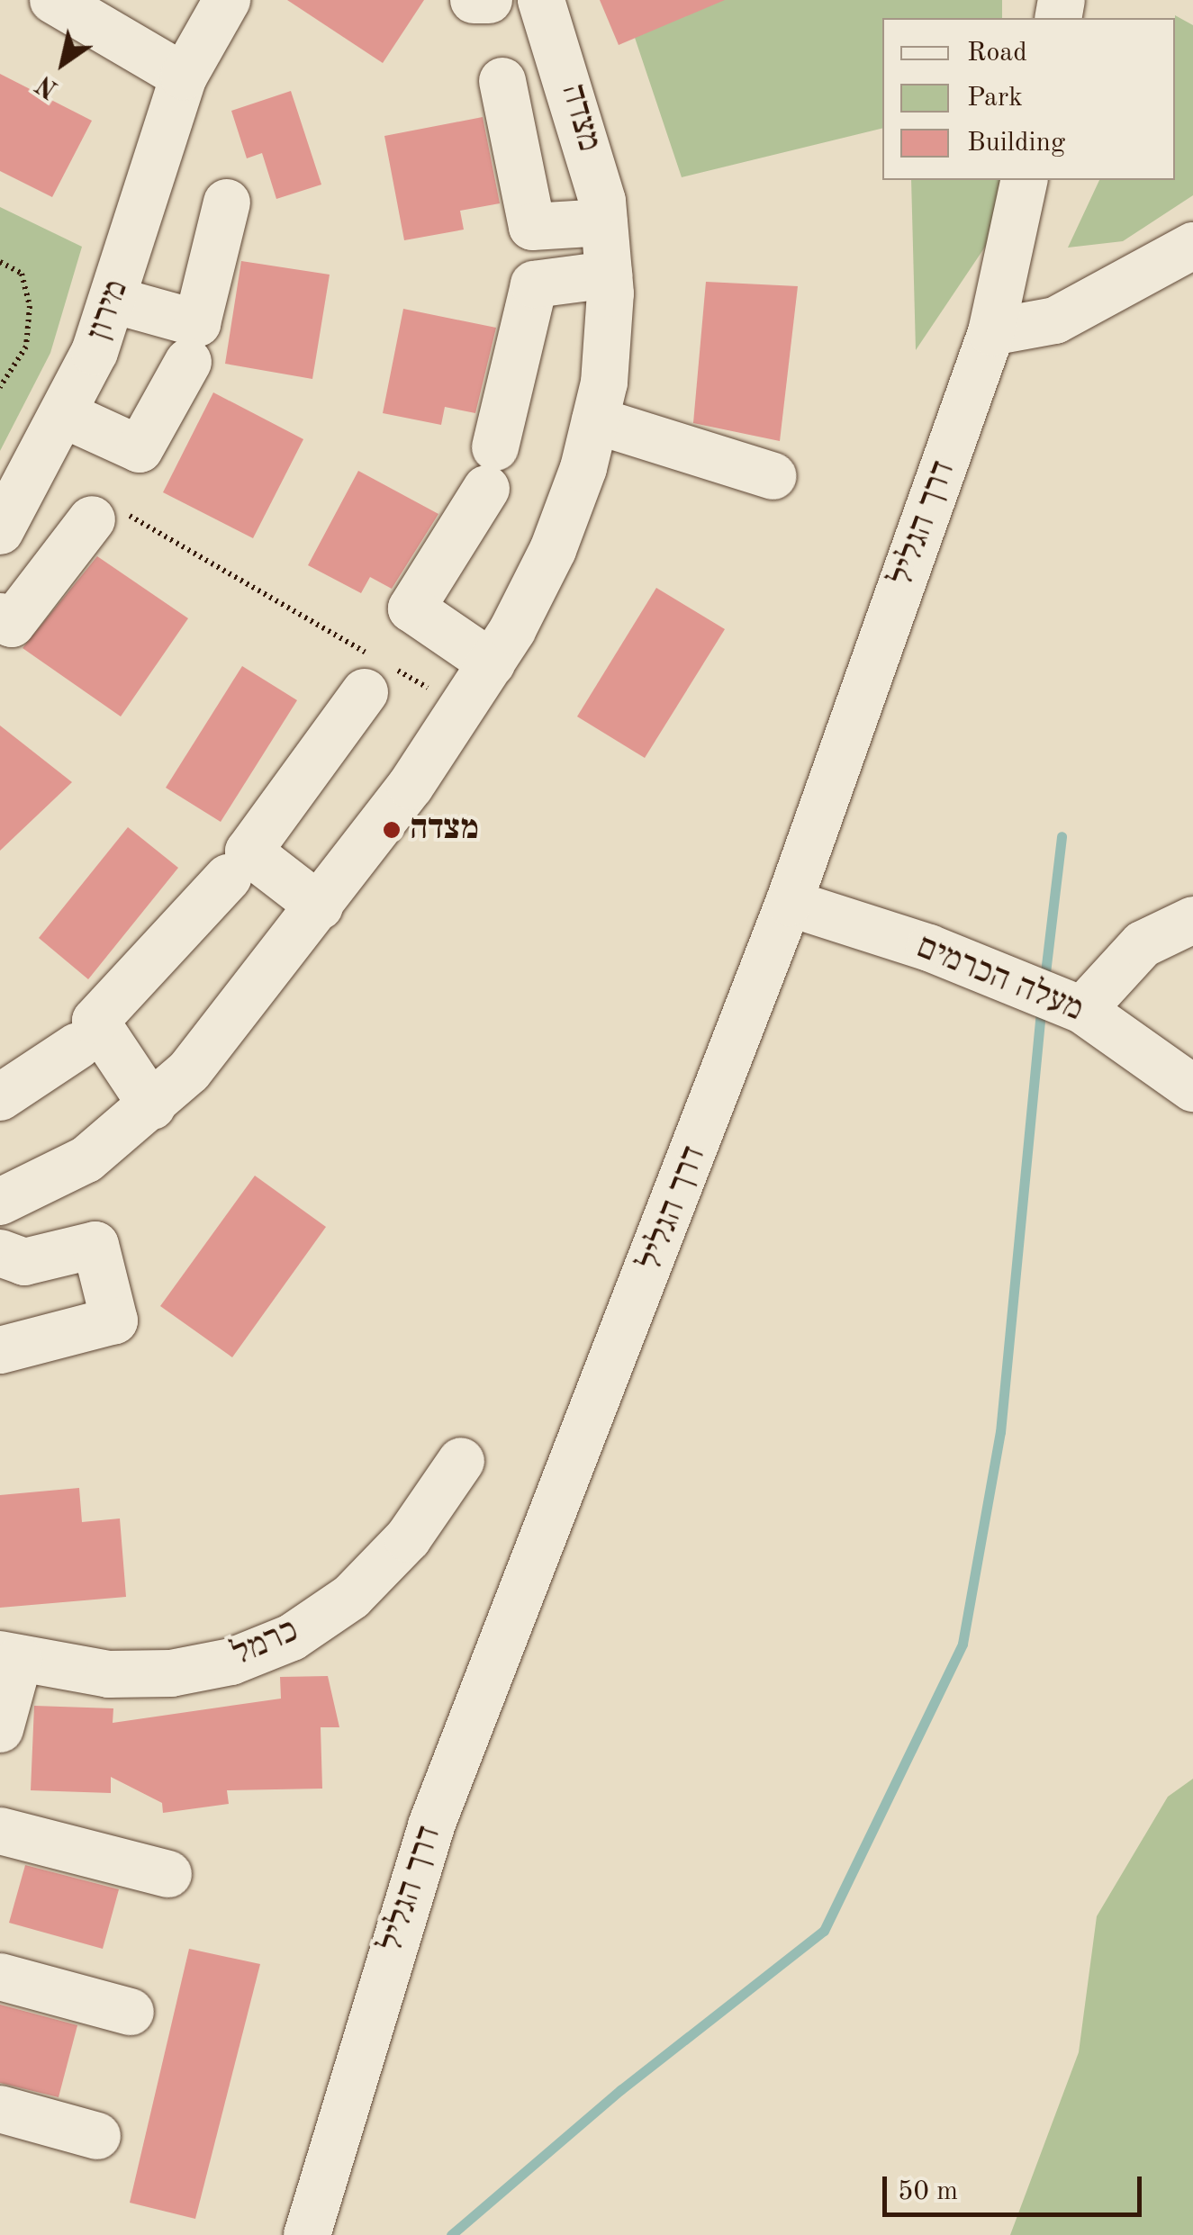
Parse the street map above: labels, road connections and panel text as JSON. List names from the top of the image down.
{
  "streets": {
    "street": [
      "מצדה",
      "מירון",
      "דרך הגליל",
      "מעלה הכרמים",
      "כרמל"
    ]
  },
  "crossings": [
    ["דרך הגליל", "מעלה הכרמים"]
  ],
  "places": ["מצדה"],
  "legend": ["Road", "Park", "Building"],
  "scale_bar": "50 m",
  "north": "bottom left"
}
